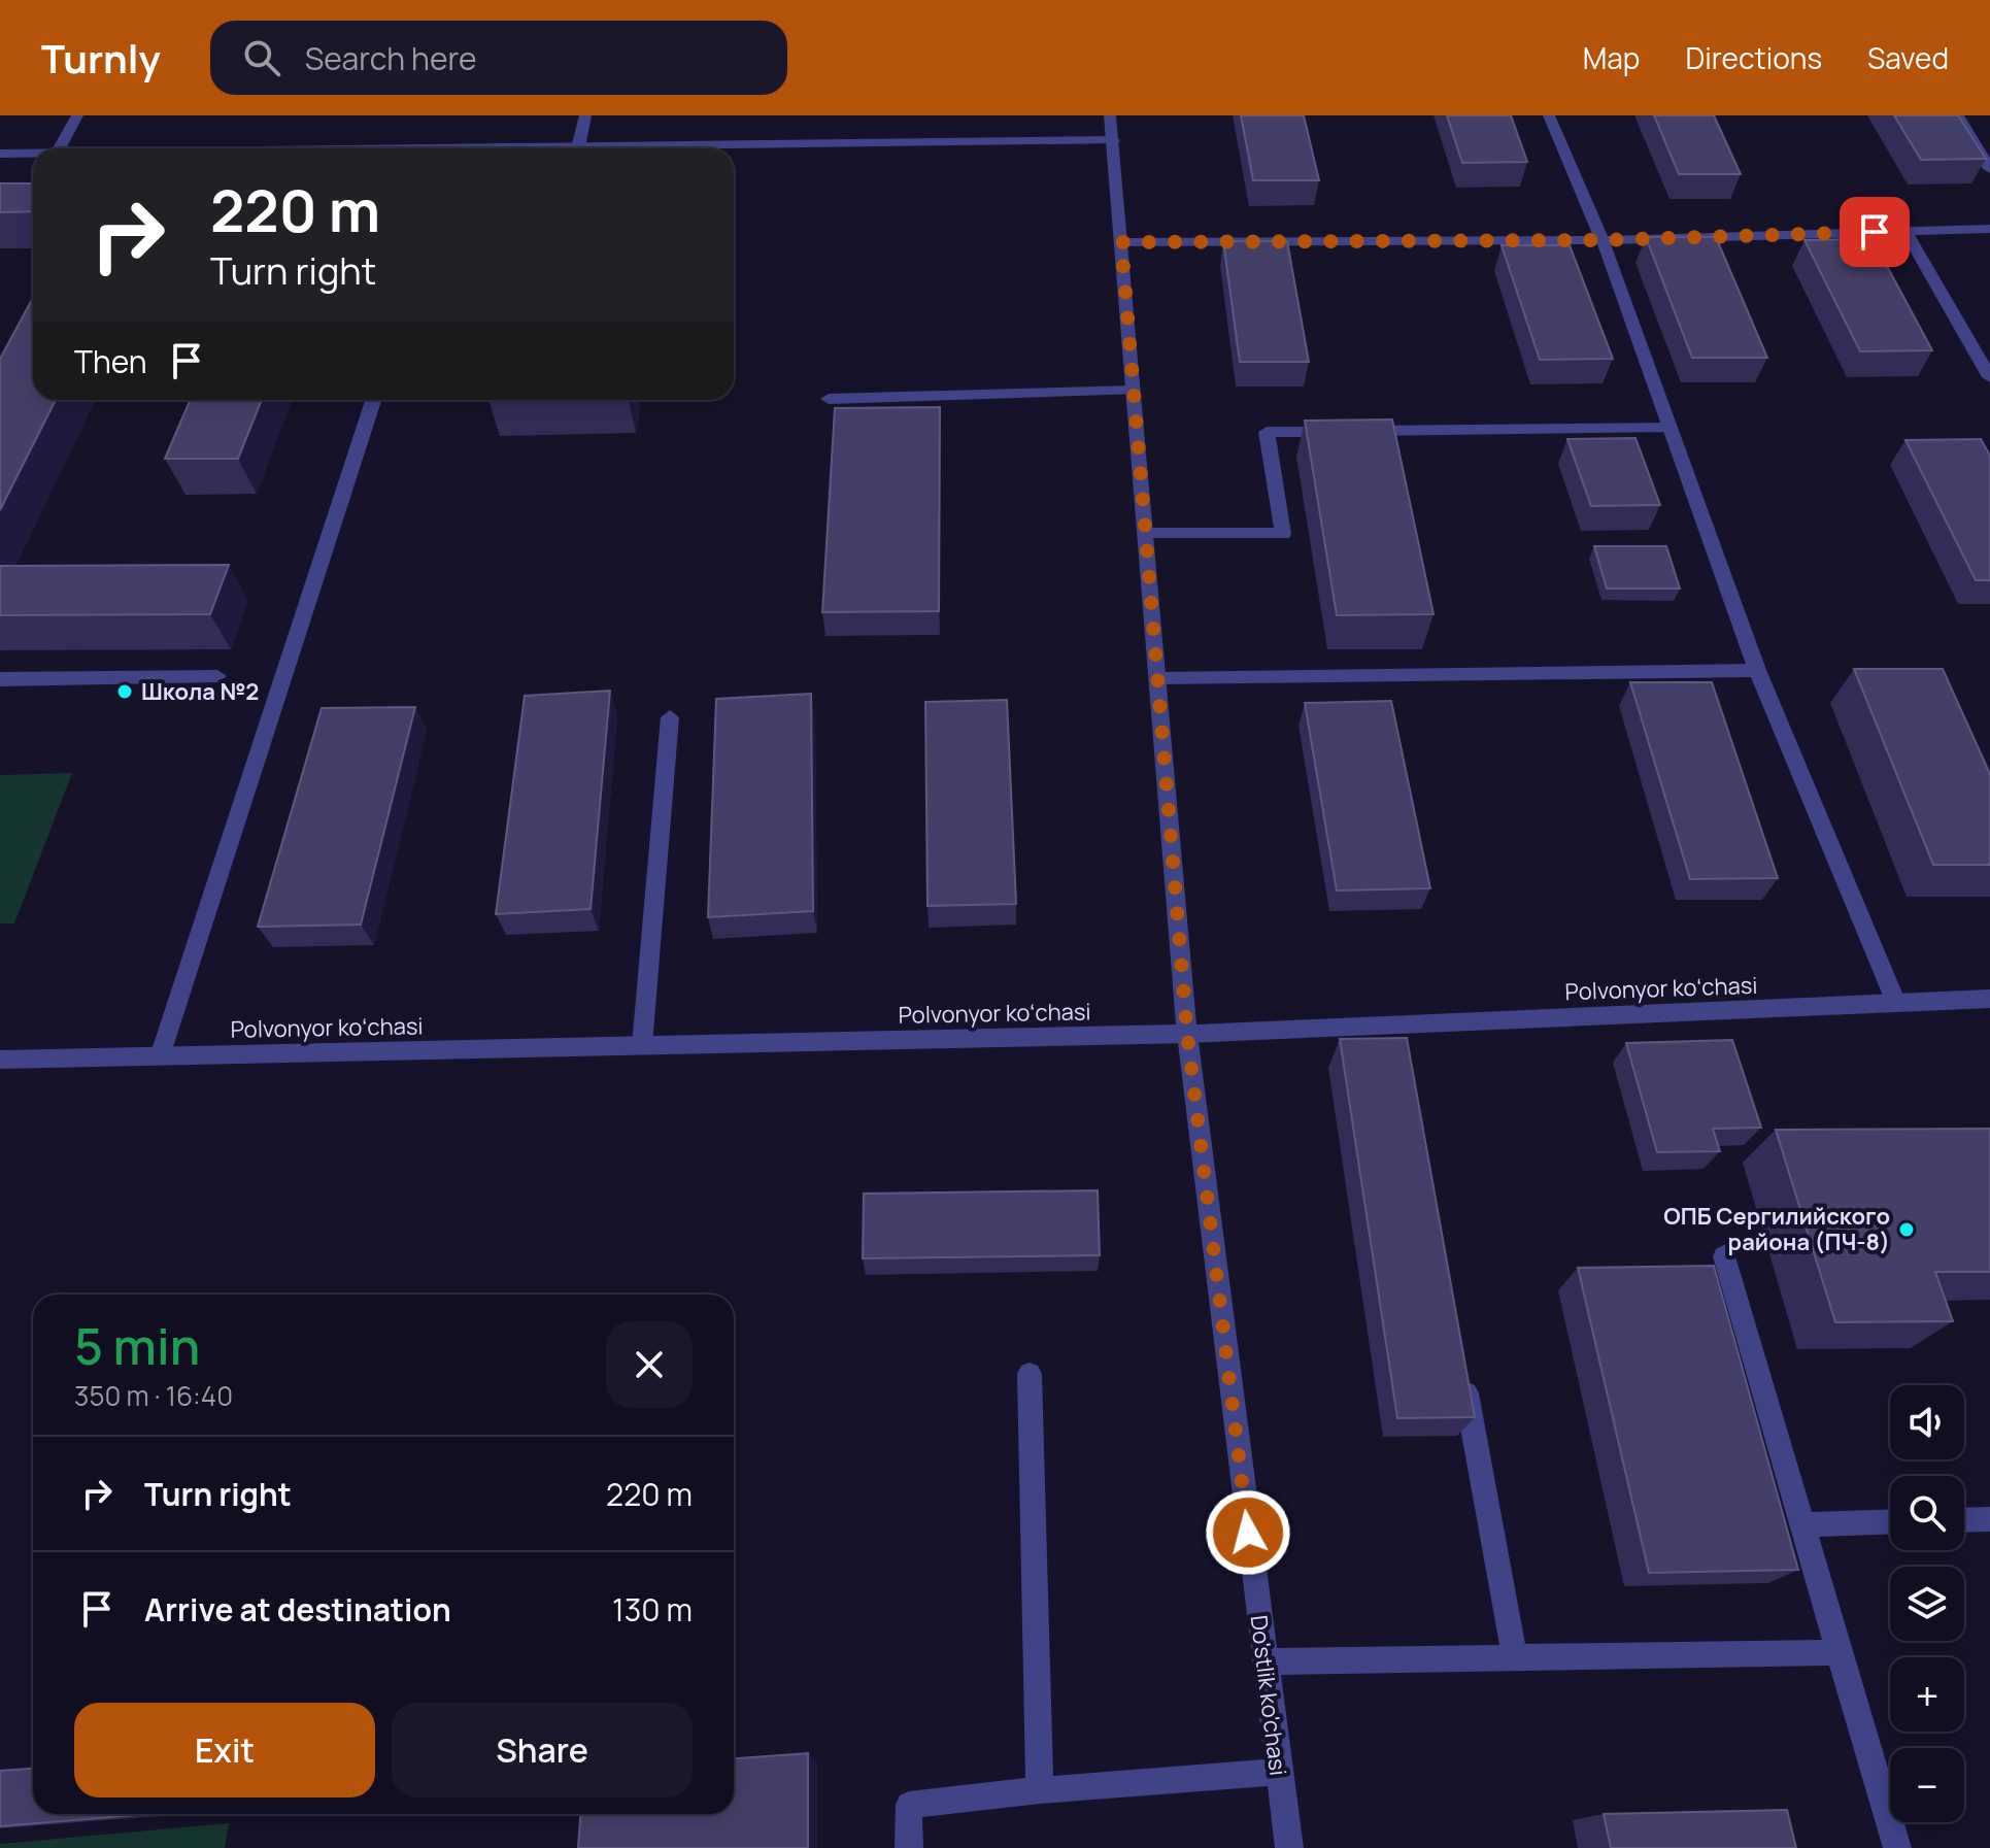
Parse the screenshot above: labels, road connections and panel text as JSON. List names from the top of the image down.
{
  "streets": {
    "street": ["Polvonyor koʻchasi", "Do'stlik ko'chasi"]
  },
  "crossings": [
    ["Polvonyor koʻchasi", "Do'stlik ko'chasi"]
  ],
  "places": ["Школа №2", "ОПБ Сергилийского района (ПЧ-8)"],
  "page": {
    "header": "Turnly",
    "search": "Search here",
    "nav": ["Map", "Directions", "Saved"],
    "turn": ["220 m", "Turn right"],
    "then": "Then",
    "heading": ["5 min", "350 m · 16:40"],
    "map_buttons": ["+", "−"],
    "list": [
      {
        "name": "Turn right",
        "value": "220 m"
      },
      {
        "name": "Arrive at destination",
        "value": "130 m"
      }
    ],
    "buttons": ["Exit", "Share"]
  }
}
